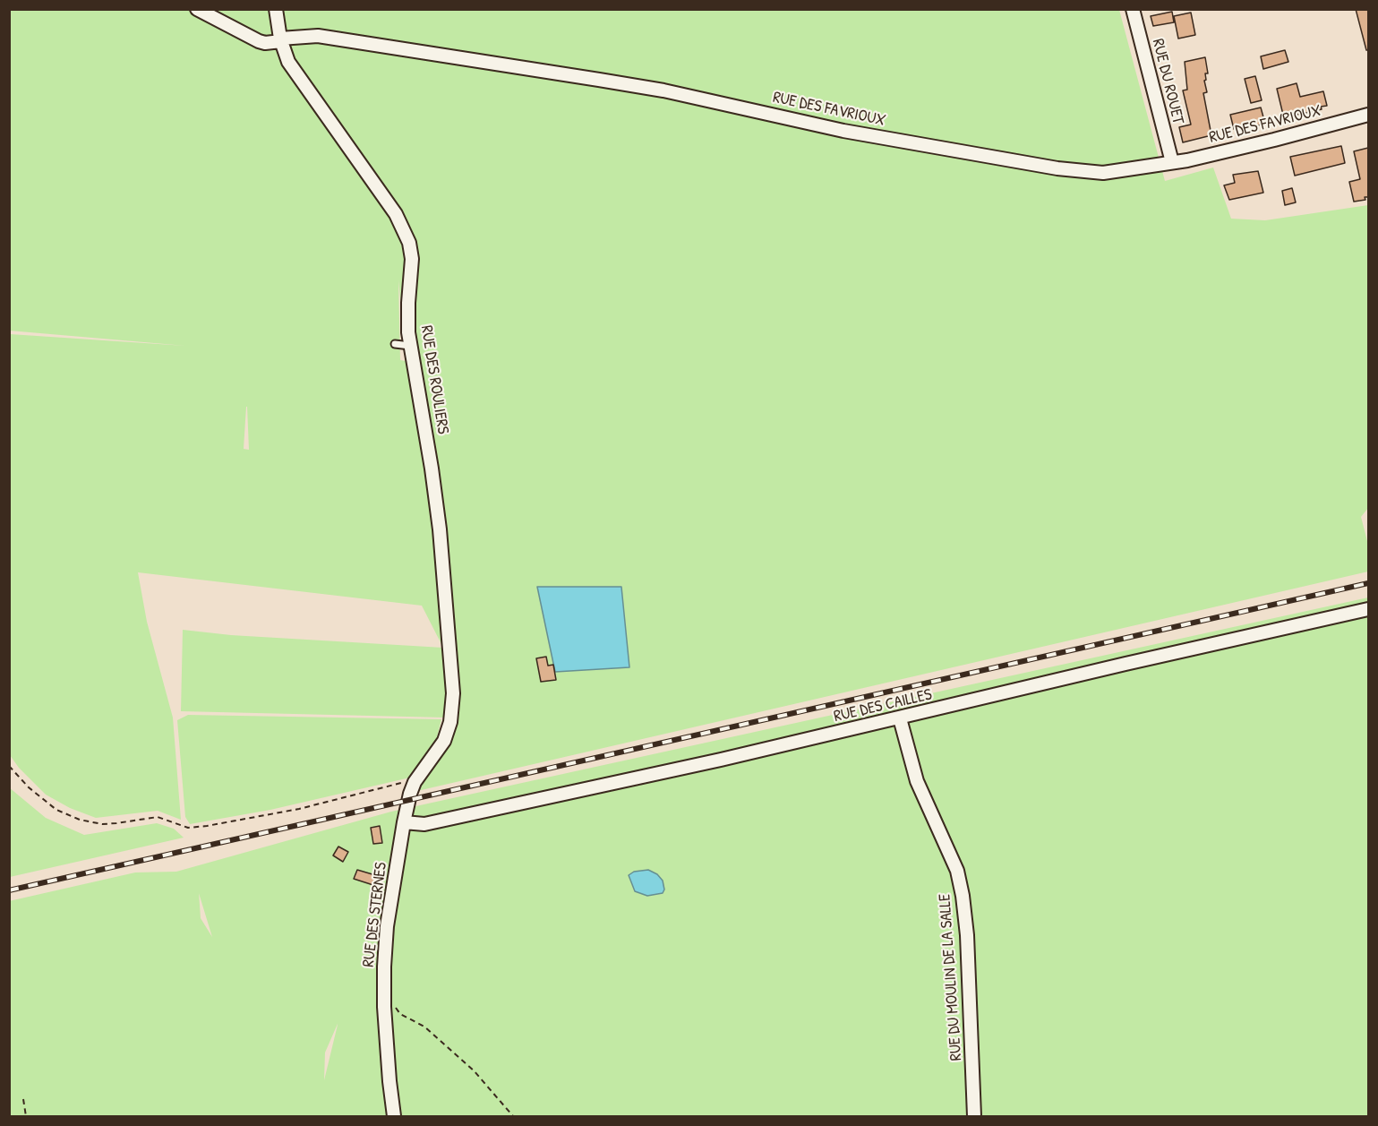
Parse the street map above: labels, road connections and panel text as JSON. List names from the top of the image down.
{
  "streets": {
    "street": [
      "RUE DU ROUET",
      "RUE DES FAVRIOUX",
      "RUE DES ROULIERS",
      "RUE DES CAILLES",
      "RUE DES STERNES",
      "RUE DU MOULIN DE LA SALLE"
    ]
  },
  "crossings": [
    ["RUE DU ROUET", "RUE DES FAVRIOUX"],
    ["RUE DES FAVRIOUX", "RUE DES ROULIERS"],
    ["RUE DES ROULIERS", "RUE DES STERNES"],
    ["RUE DES CAILLES", "RUE DES STERNES"],
    ["RUE DES CAILLES", "RUE DU MOULIN DE LA SALLE"]
  ]
}
